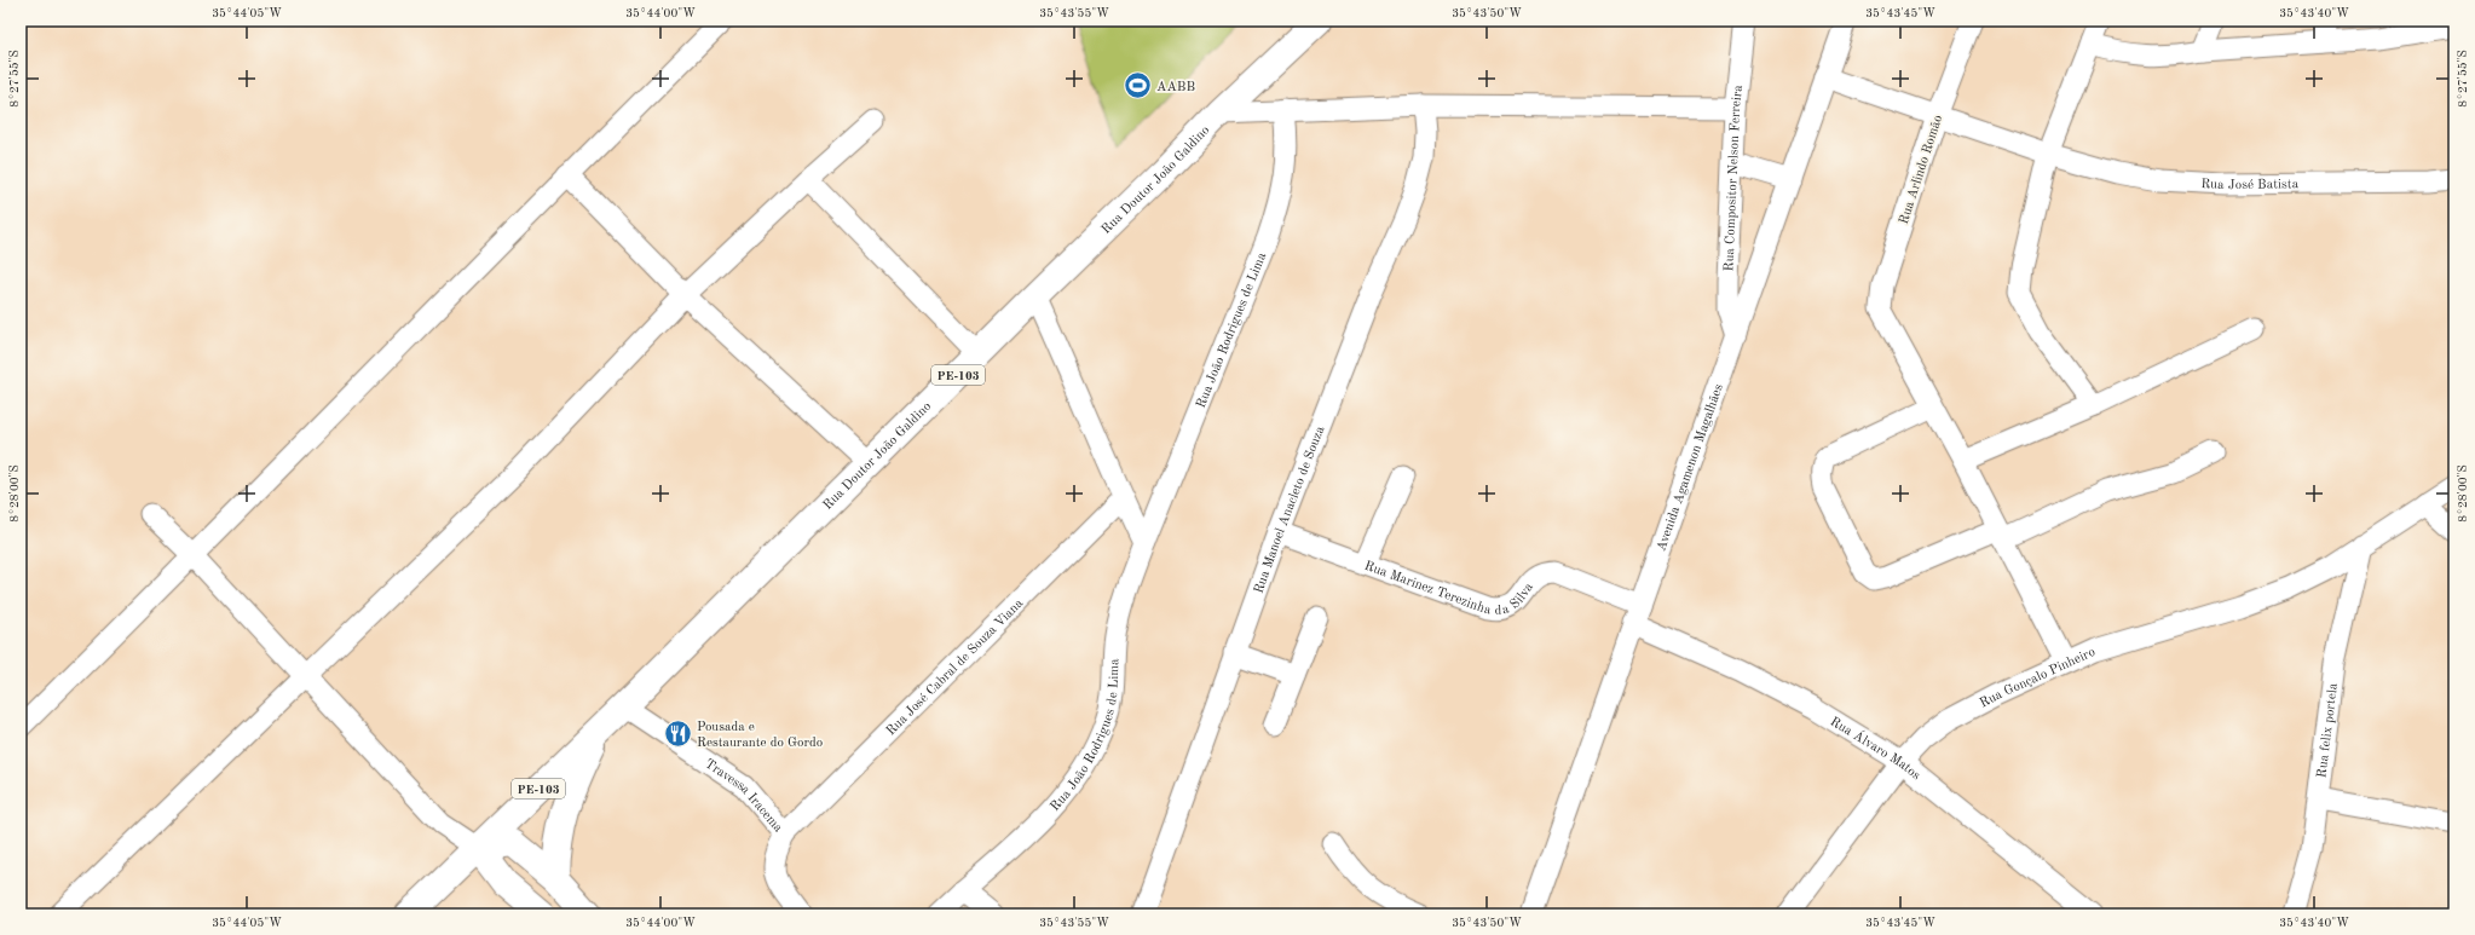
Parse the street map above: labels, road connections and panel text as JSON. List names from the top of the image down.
{
  "streets": {
    "main road": ["Rua Doutor João Galdino", "PE-103"],
    "street": [
      "Rua Arlindo Romão",
      "Rua Compositor Nelson Ferreira",
      "Rua José Batista",
      "Rua João Rodrigues de Lima",
      "Avenida Agamenon Magalhães",
      "Rua Manoel Anacleto de Souza",
      "Rua Marinez Terezinha da Silva",
      "Rua José Cabral de Souza Viana",
      "Rua Gonçalo Pinheiro",
      "Rua felix portela",
      "Rua Álvaro Matos",
      "Travessa Iracema"
    ]
  },
  "crossings": [
    ["Rua Arlindo Romão", "Rua José Batista"],
    ["Rua Compositor Nelson Ferreira", "Avenida Agamenon Magalhães"],
    ["Rua Doutor João Galdino", "Travessa Iracema"],
    ["Rua José Batista", "Avenida Agamenon Magalhães"],
    ["Avenida Agamenon Magalhães", "Rua Marinez Terezinha da Silva"],
    ["Avenida Agamenon Magalhães", "Rua Álvaro Matos"],
    ["Rua Manoel Anacleto de Souza", "Rua Marinez Terezinha da Silva"],
    ["Rua Marinez Terezinha da Silva", "Rua Álvaro Matos"],
    ["Rua José Cabral de Souza Viana", "Travessa Iracema"],
    ["Rua Gonçalo Pinheiro", "Rua felix portela"],
    ["Rua Gonçalo Pinheiro", "Rua Álvaro Matos"]
  ],
  "places": {
    "sports": ["AABB"],
    "restaurant": ["Pousada e Restaurante do Gordo"]
  },
  "coordinates": [
    "35°44'05\"W",
    "35°44'00\"W",
    "35°43'55\"W",
    "35°43'50\"W",
    "35°43'45\"W",
    "35°43'40\"W",
    "8°27'55\"S",
    "8°28'00\"S"
  ]
}
